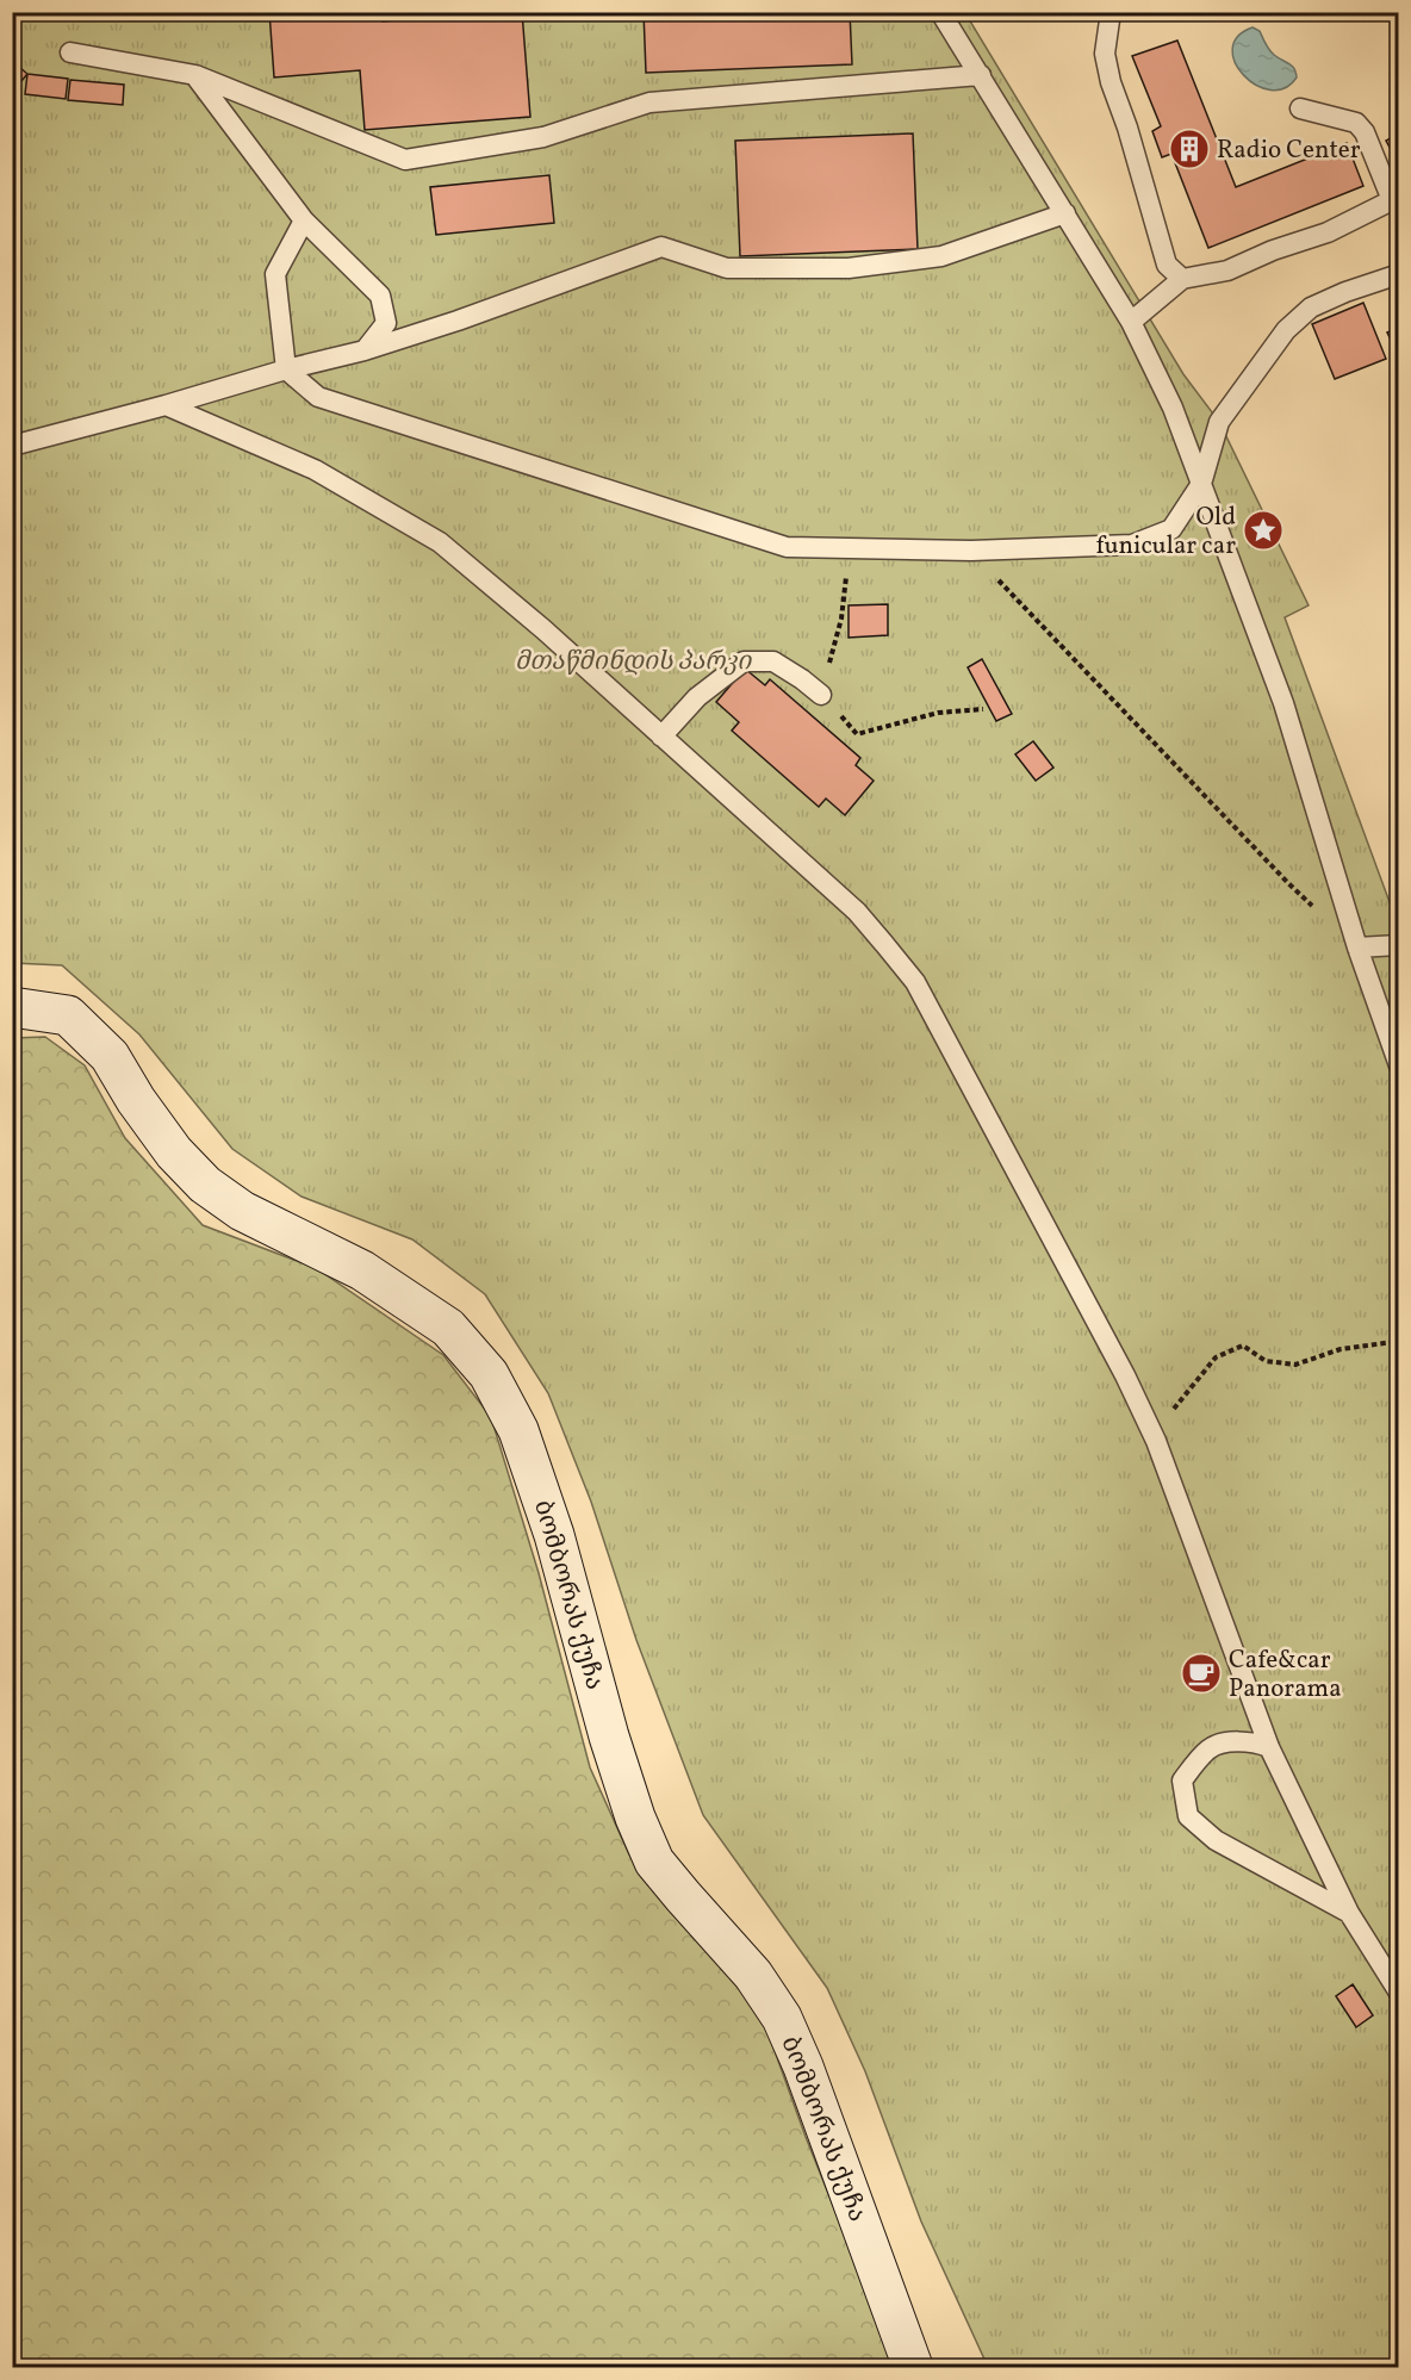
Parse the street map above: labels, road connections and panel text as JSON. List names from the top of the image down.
{
  "streets": {
    "street": ["ბომბორას ქუჩა"]
  },
  "parks": ["მთაწმინდის პარკი"],
  "places": {
    "building": ["Radio Center"],
    "place": ["Old funicular car"],
    "cafe": ["Cafe&car Panorama"]
  }
}
